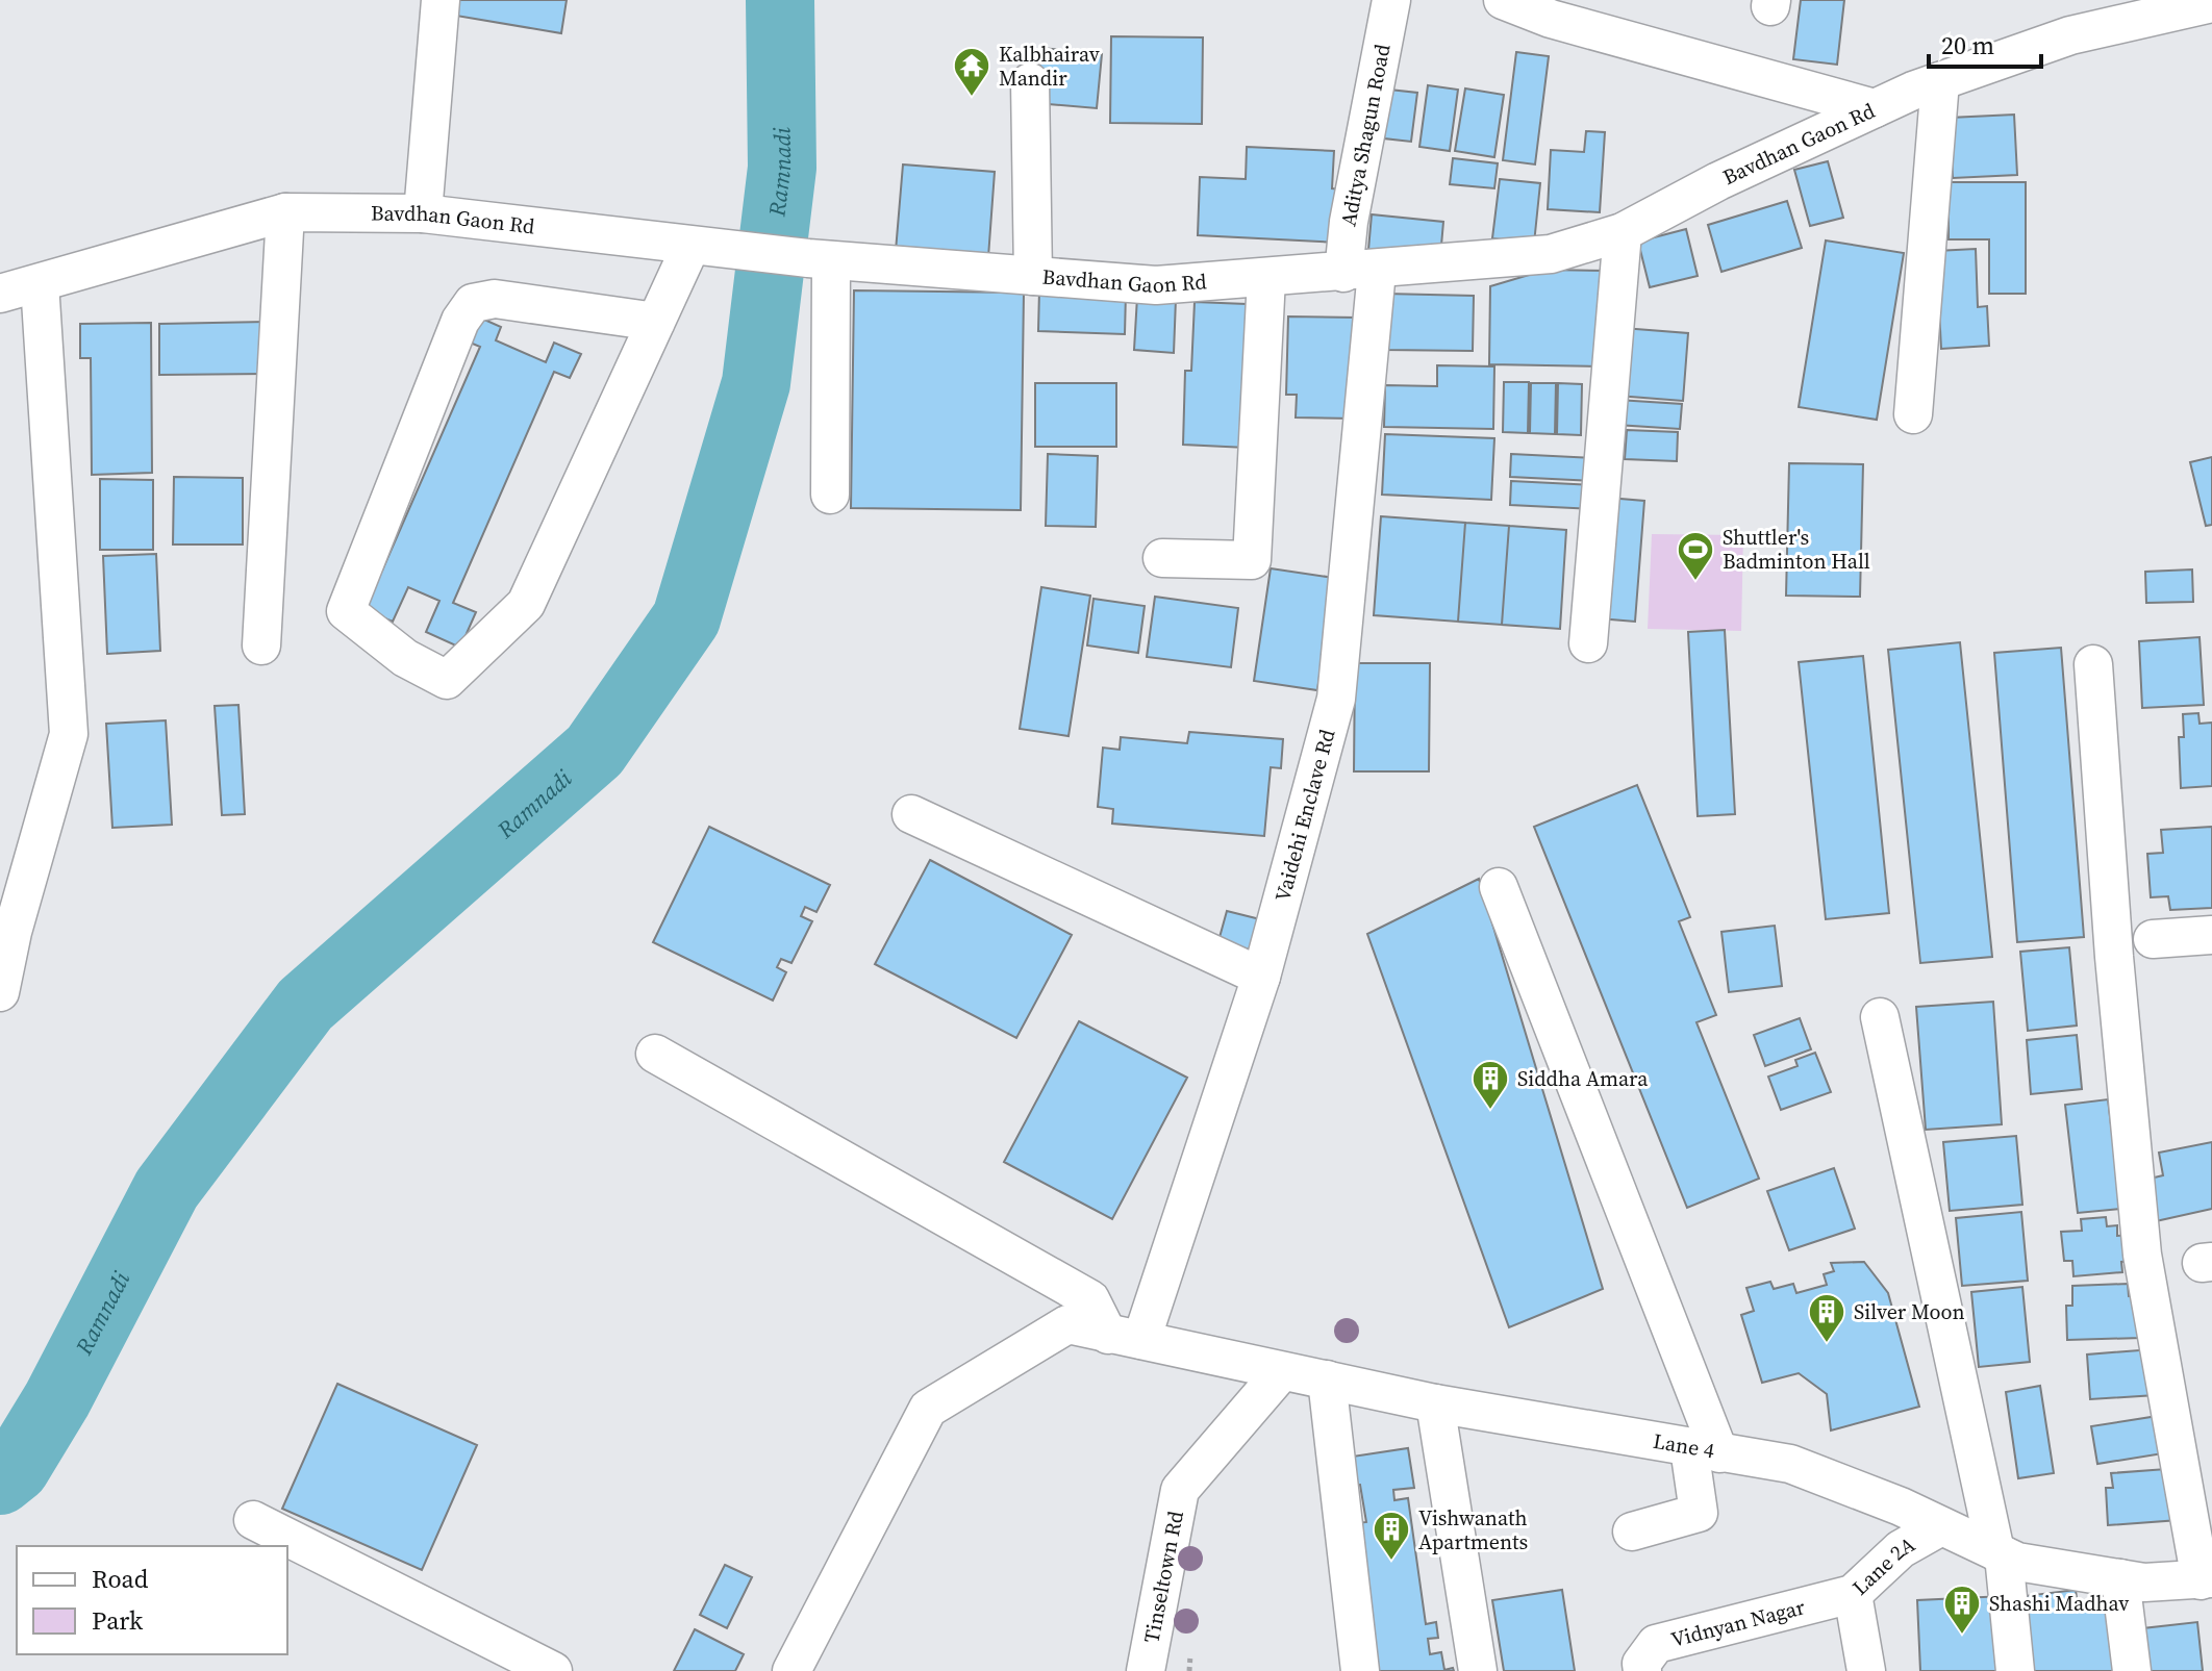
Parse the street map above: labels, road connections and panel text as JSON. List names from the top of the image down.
{
  "streets": {
    "street": [
      "Aditya Shagun Road",
      "Bavdhan Gaon Rd",
      "Vaidehi Enclave Rd",
      "Lane 4",
      "Lane 2A",
      "Tinseltown Rd",
      "Vidnyan Nagar"
    ]
  },
  "crossings": [
    ["Aditya Shagun Road", "Bavdhan Gaon Rd"],
    ["Aditya Shagun Road", "Vaidehi Enclave Rd"],
    ["Bavdhan Gaon Rd", "Vaidehi Enclave Rd"],
    ["Vaidehi Enclave Rd", "Lane 4"],
    ["Lane 4", "Lane 2A"],
    ["Lane 4", "Tinseltown Rd"],
    ["Lane 2A", "Vidnyan Nagar"]
  ],
  "water": ["Ramnadi"],
  "places": {
    "temple": ["Kalbhairav Mandir"],
    "sports": ["Shuttler's Badminton Hall"],
    "building": [
      "Siddha Amara",
      "Silver Moon",
      "Vishwanath Apartments",
      "Shashi Madhav"
    ]
  },
  "legend": ["Road", "Park"],
  "scale_bar": "20 m"
}
